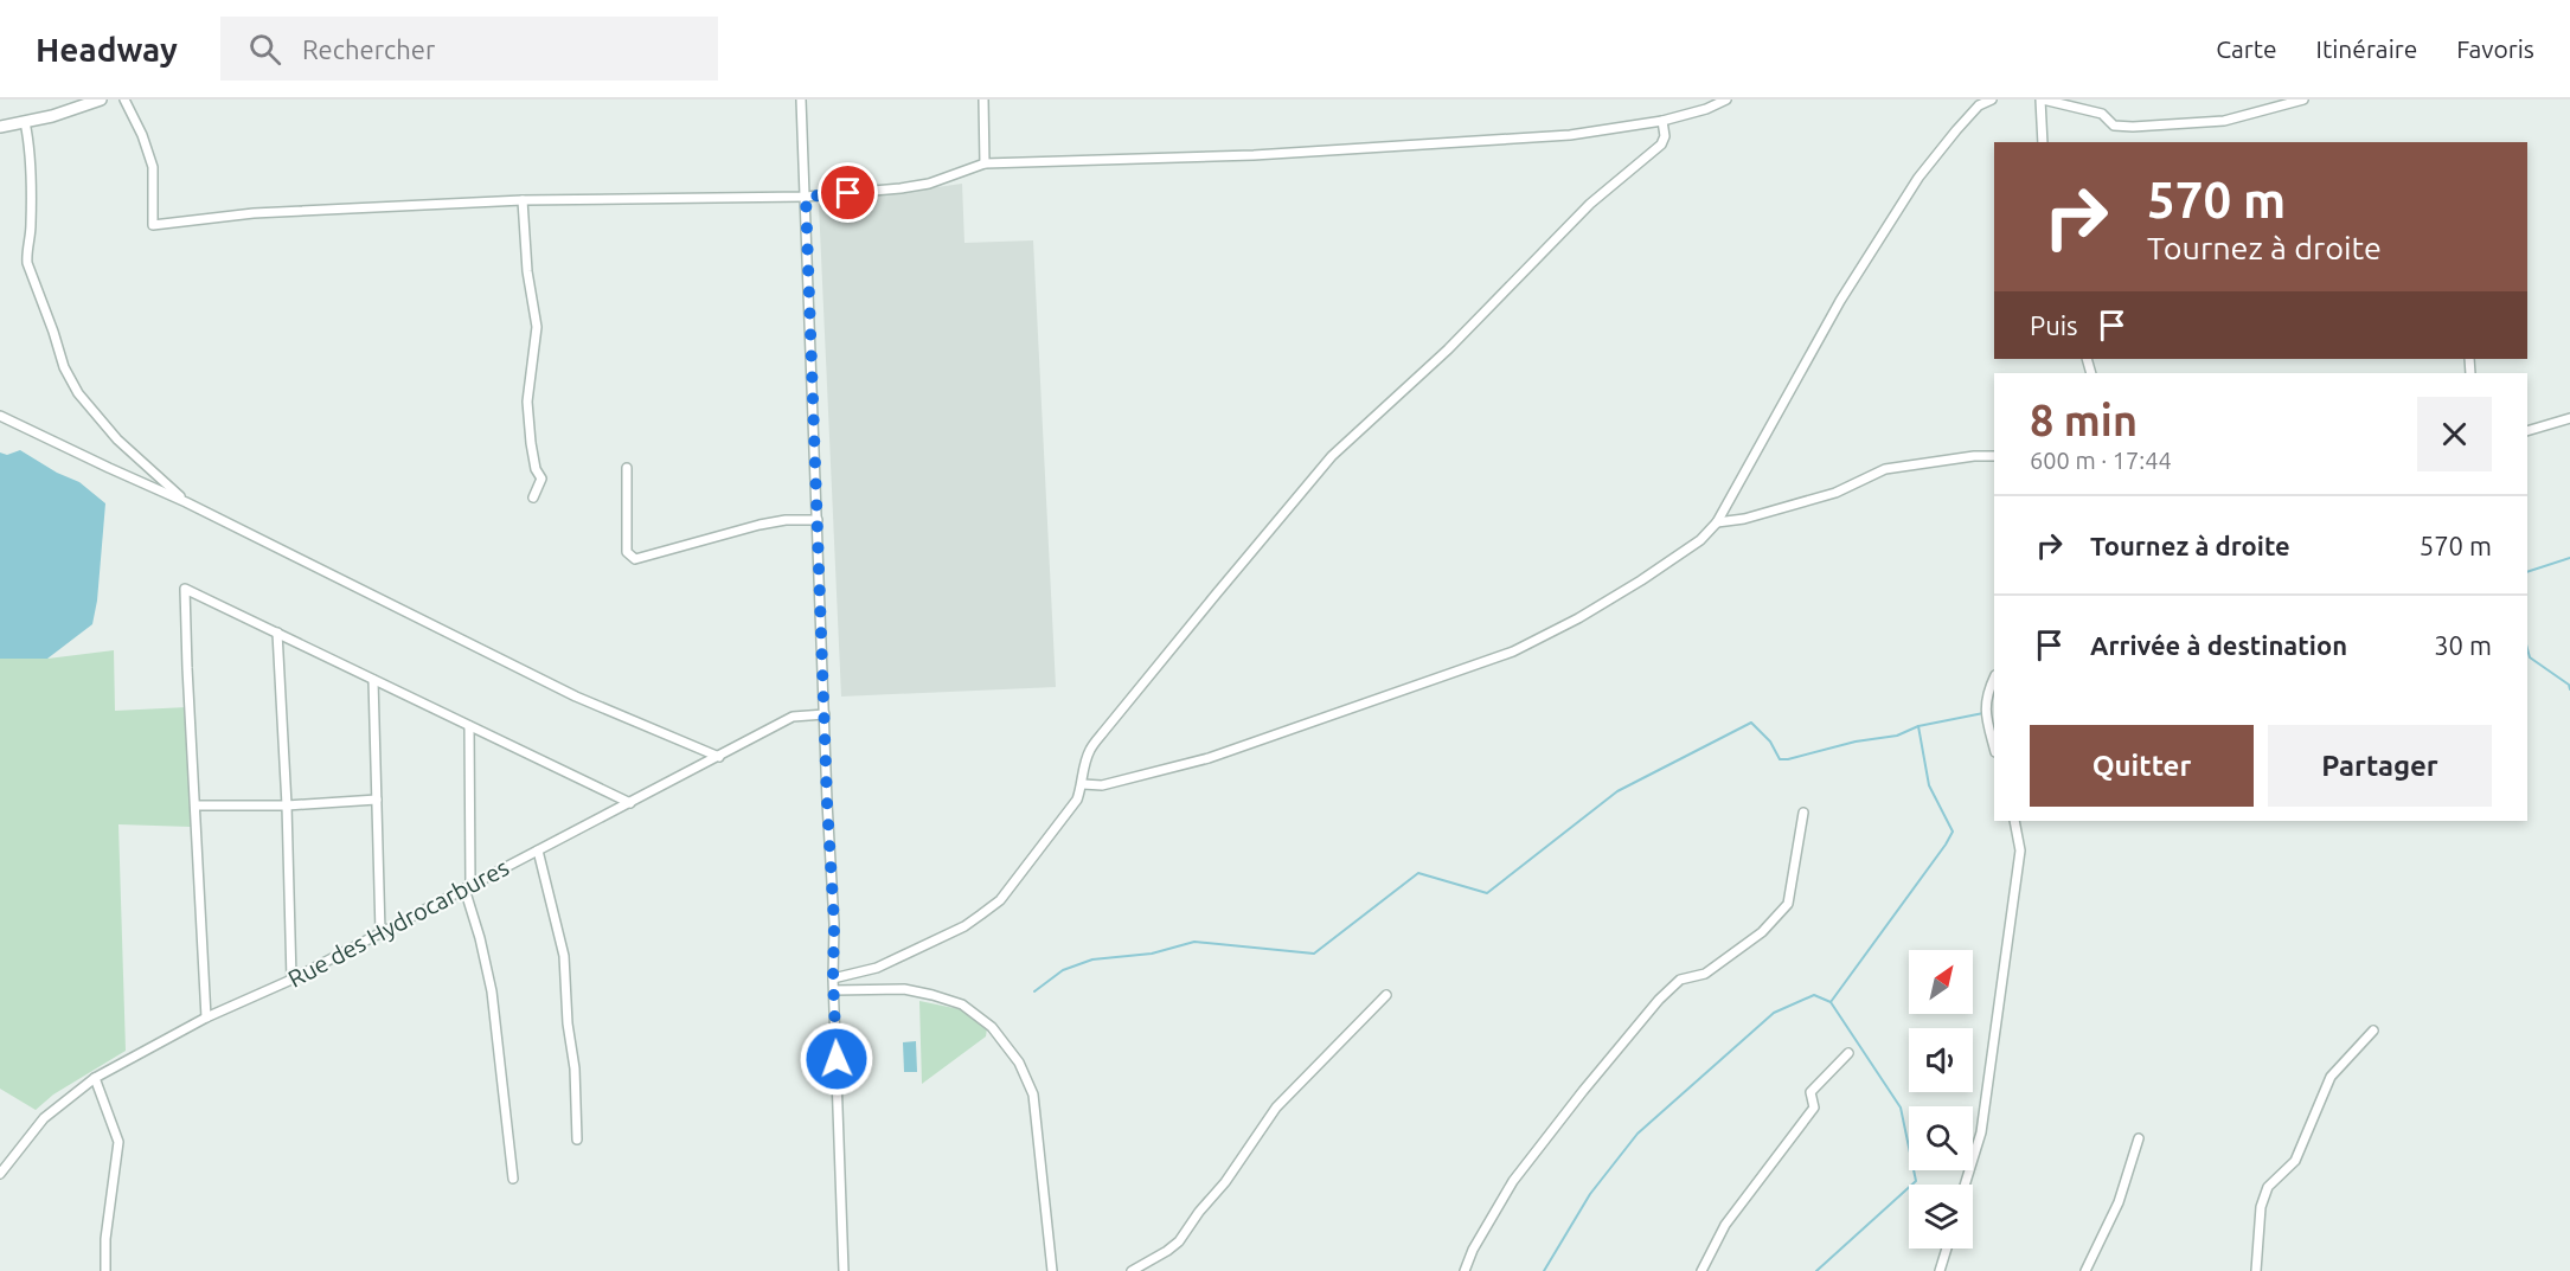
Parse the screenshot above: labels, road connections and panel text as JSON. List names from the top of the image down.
{
  "streets": {
    "street": ["Rue des Hydrocarbures"]
  },
  "north": "top right",
  "page": {
    "header": "Headway",
    "search": "Rechercher",
    "nav": ["Carte", "Itinéraire", "Favoris"],
    "turn": ["570 m", "Tournez à droite"],
    "then": "Puis",
    "heading": ["8 min", "600 m · 17:44"],
    "list": [
      {
        "name": "Tournez à droite",
        "value": "570 m"
      },
      {
        "name": "Arrivée à destination",
        "value": "30 m"
      }
    ],
    "buttons": ["Quitter", "Partager"]
  }
}
